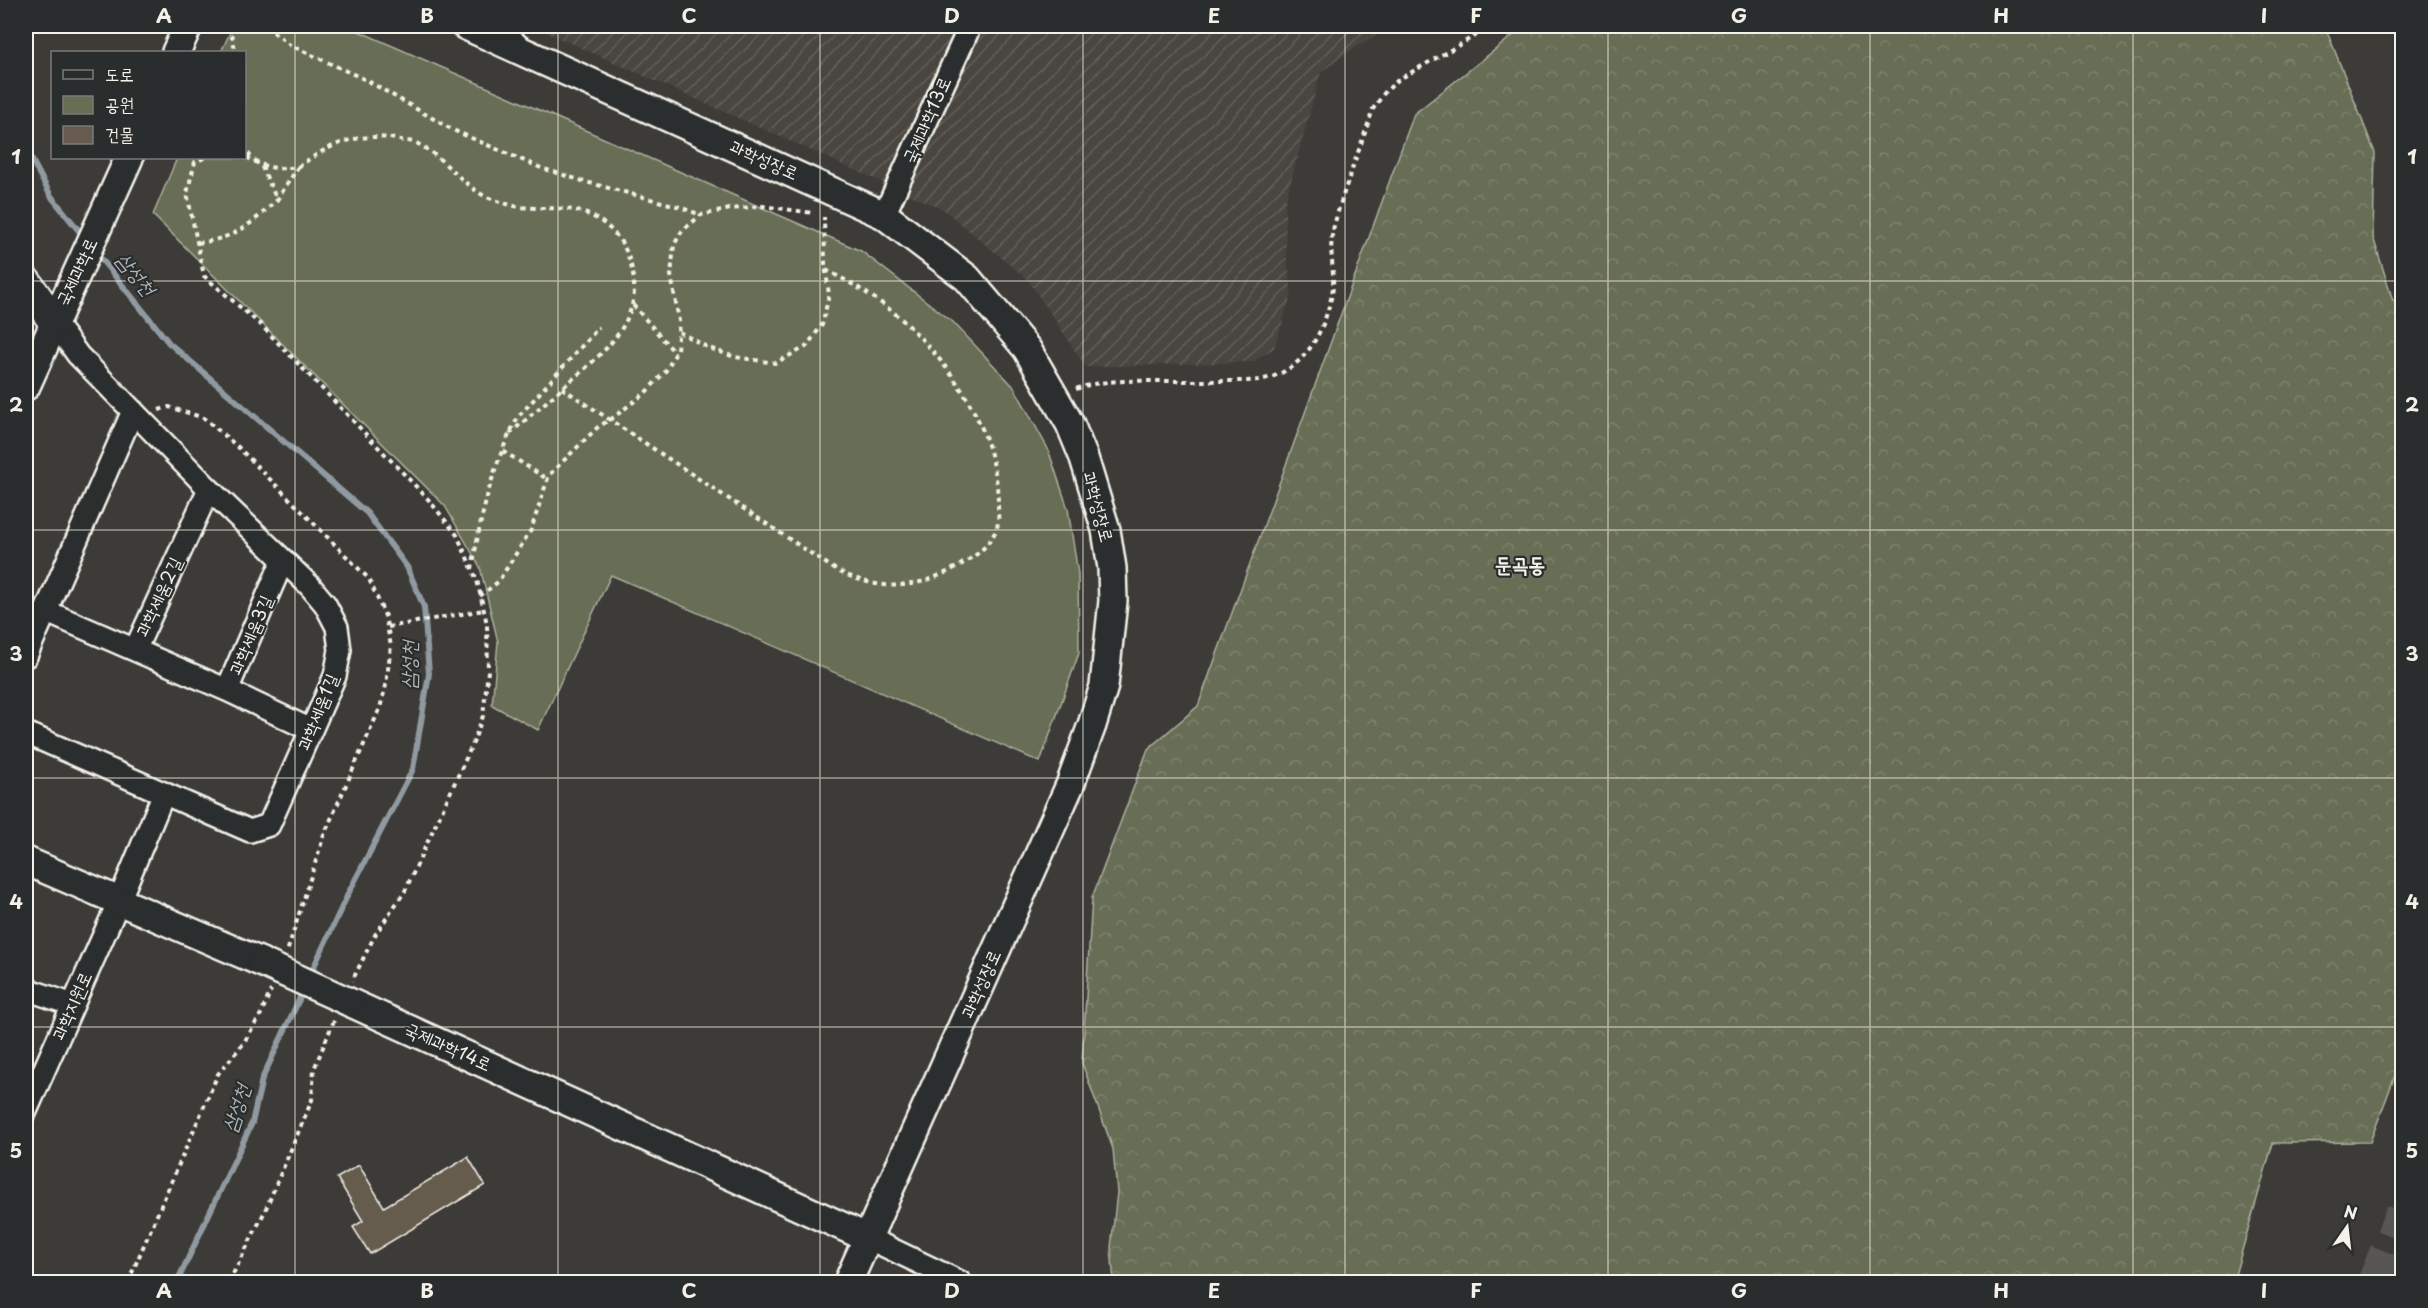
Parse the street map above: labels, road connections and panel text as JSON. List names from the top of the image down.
{
  "streets": {
    "street": [
      "국제과학13로",
      "과학성장로",
      "국제과학로",
      "과학세움2길",
      "과학세움3길",
      "과학세움1길",
      "과학지원로",
      "국제과학14로"
    ]
  },
  "crossings": [
    ["국제과학13로", "과학성장로"],
    ["과학성장로", "국제과학14로"],
    ["국제과학로", "과학세움1길"],
    ["과학세움2길", "과학세움1길"],
    ["과학세움3길", "과학세움1길"],
    ["과학세움1길", "과학지원로"],
    ["과학지원로", "국제과학14로"]
  ],
  "districts": ["둔곡동"],
  "water": ["삼성천"],
  "legend": ["도로", "공원", "건물"],
  "north": "top",
  "grid": {
    "columns": [
      "A",
      "B",
      "C",
      "D",
      "E",
      "F",
      "G",
      "H",
      "I"
    ],
    "rows": [
      "1",
      "2",
      "3",
      "4",
      "5"
    ]
  }
}
